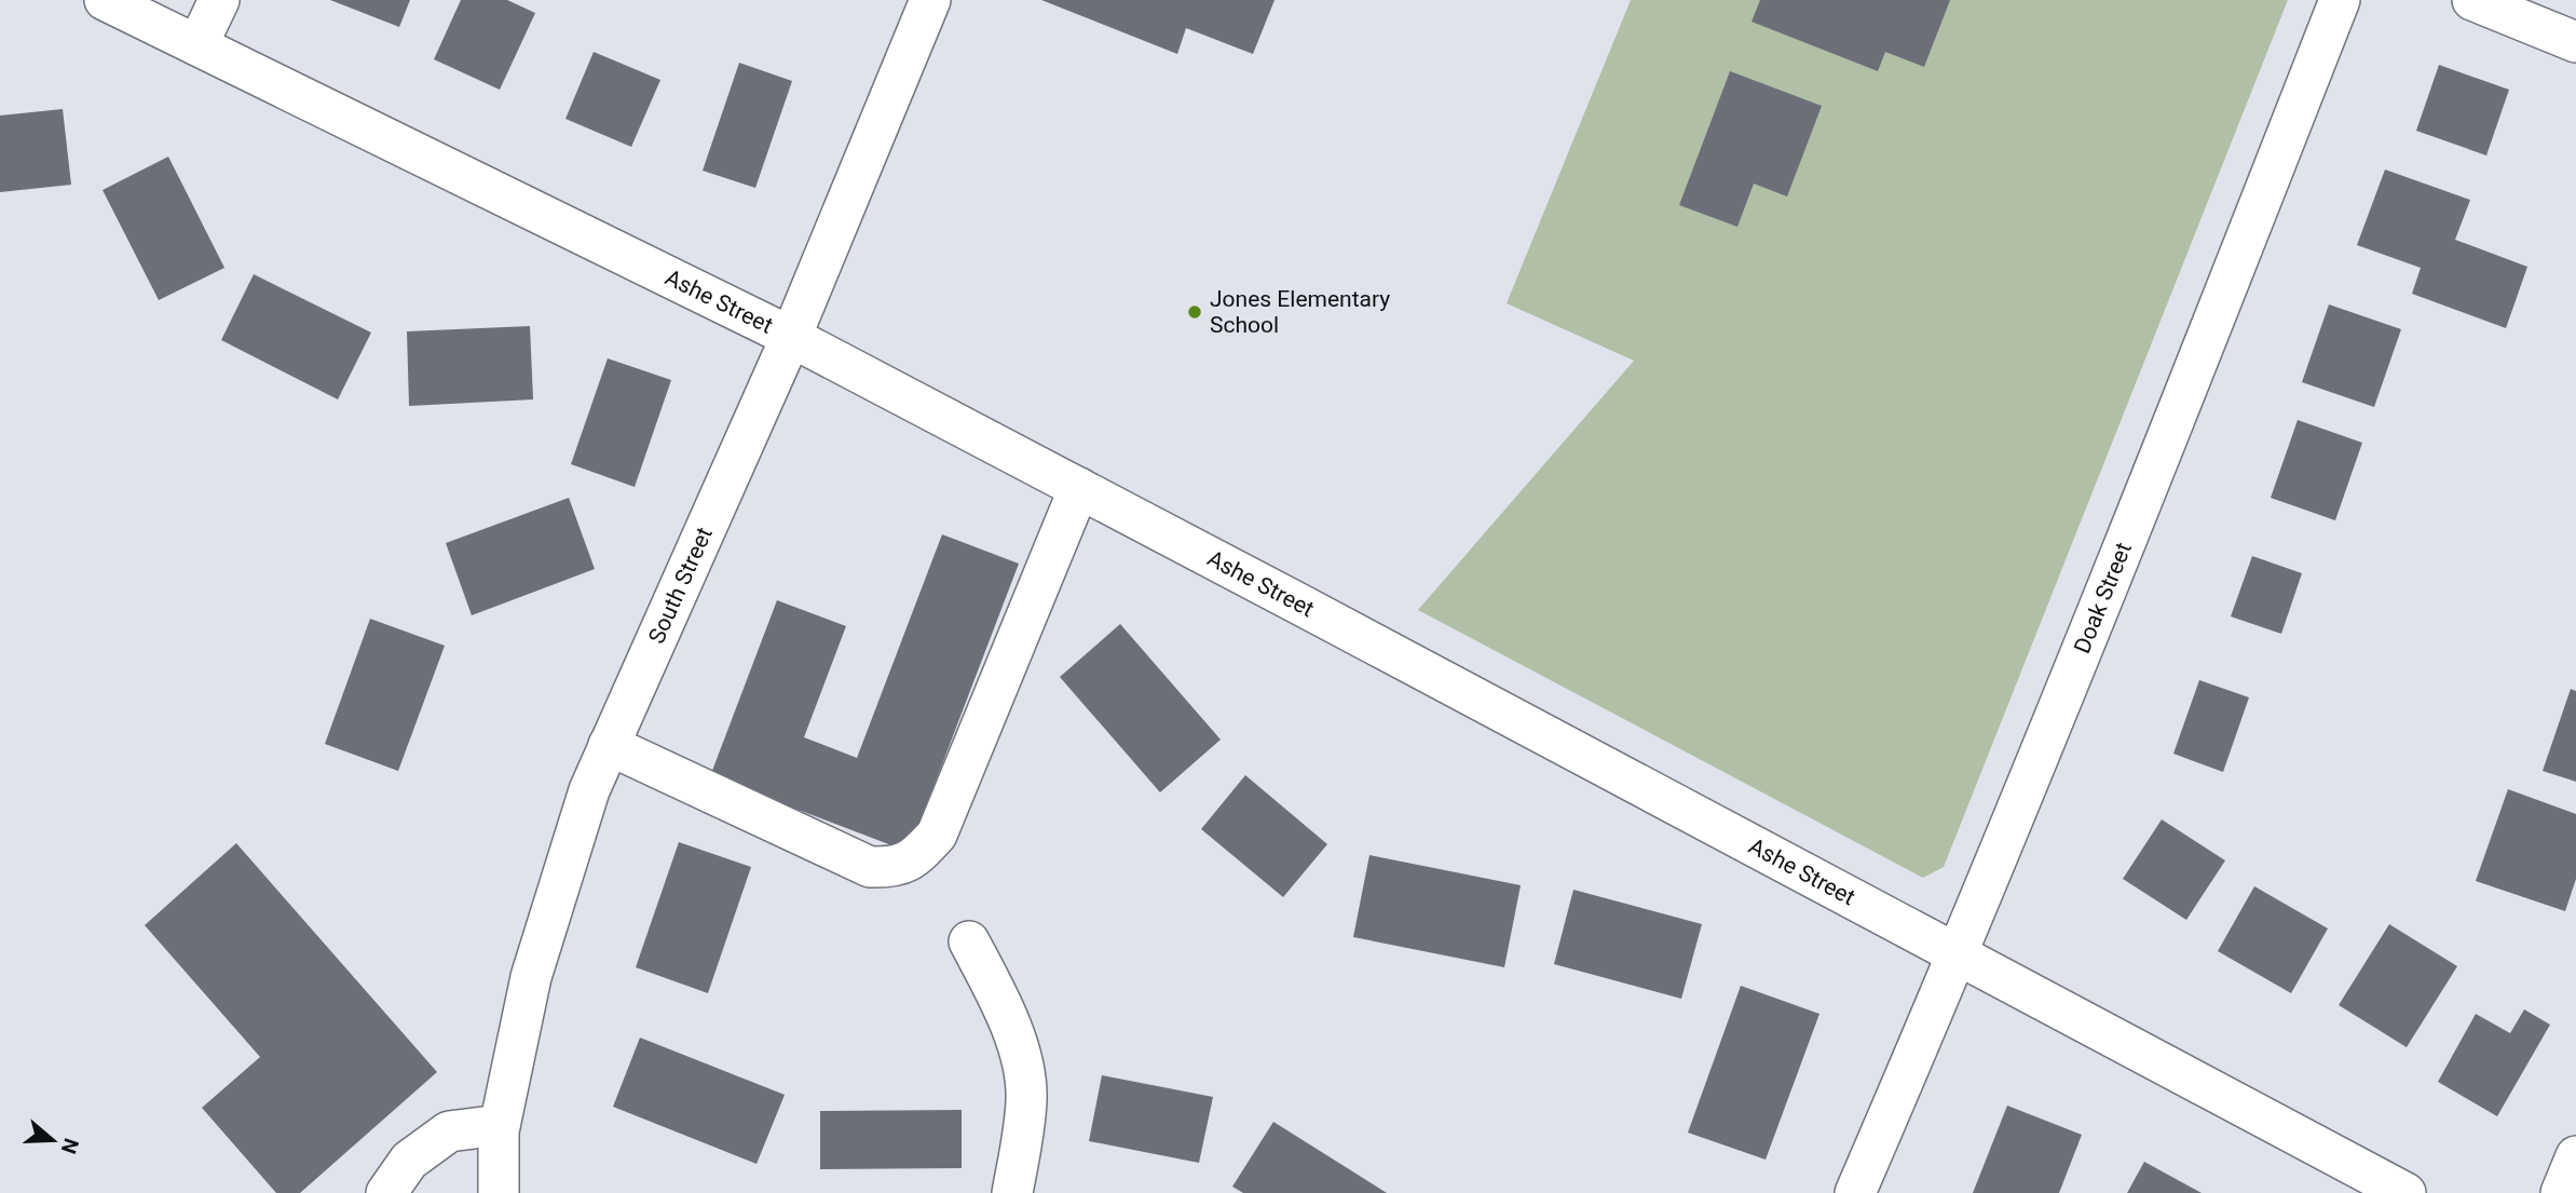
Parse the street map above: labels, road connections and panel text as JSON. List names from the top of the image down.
{
  "streets": {
    "street": ["Ashe Street", "South Street", "Doak Street"]
  },
  "crossings": [
    ["Ashe Street", "South Street"],
    ["Ashe Street", "Doak Street"]
  ],
  "places": ["Jones Elementary School"],
  "north": "right"
}
